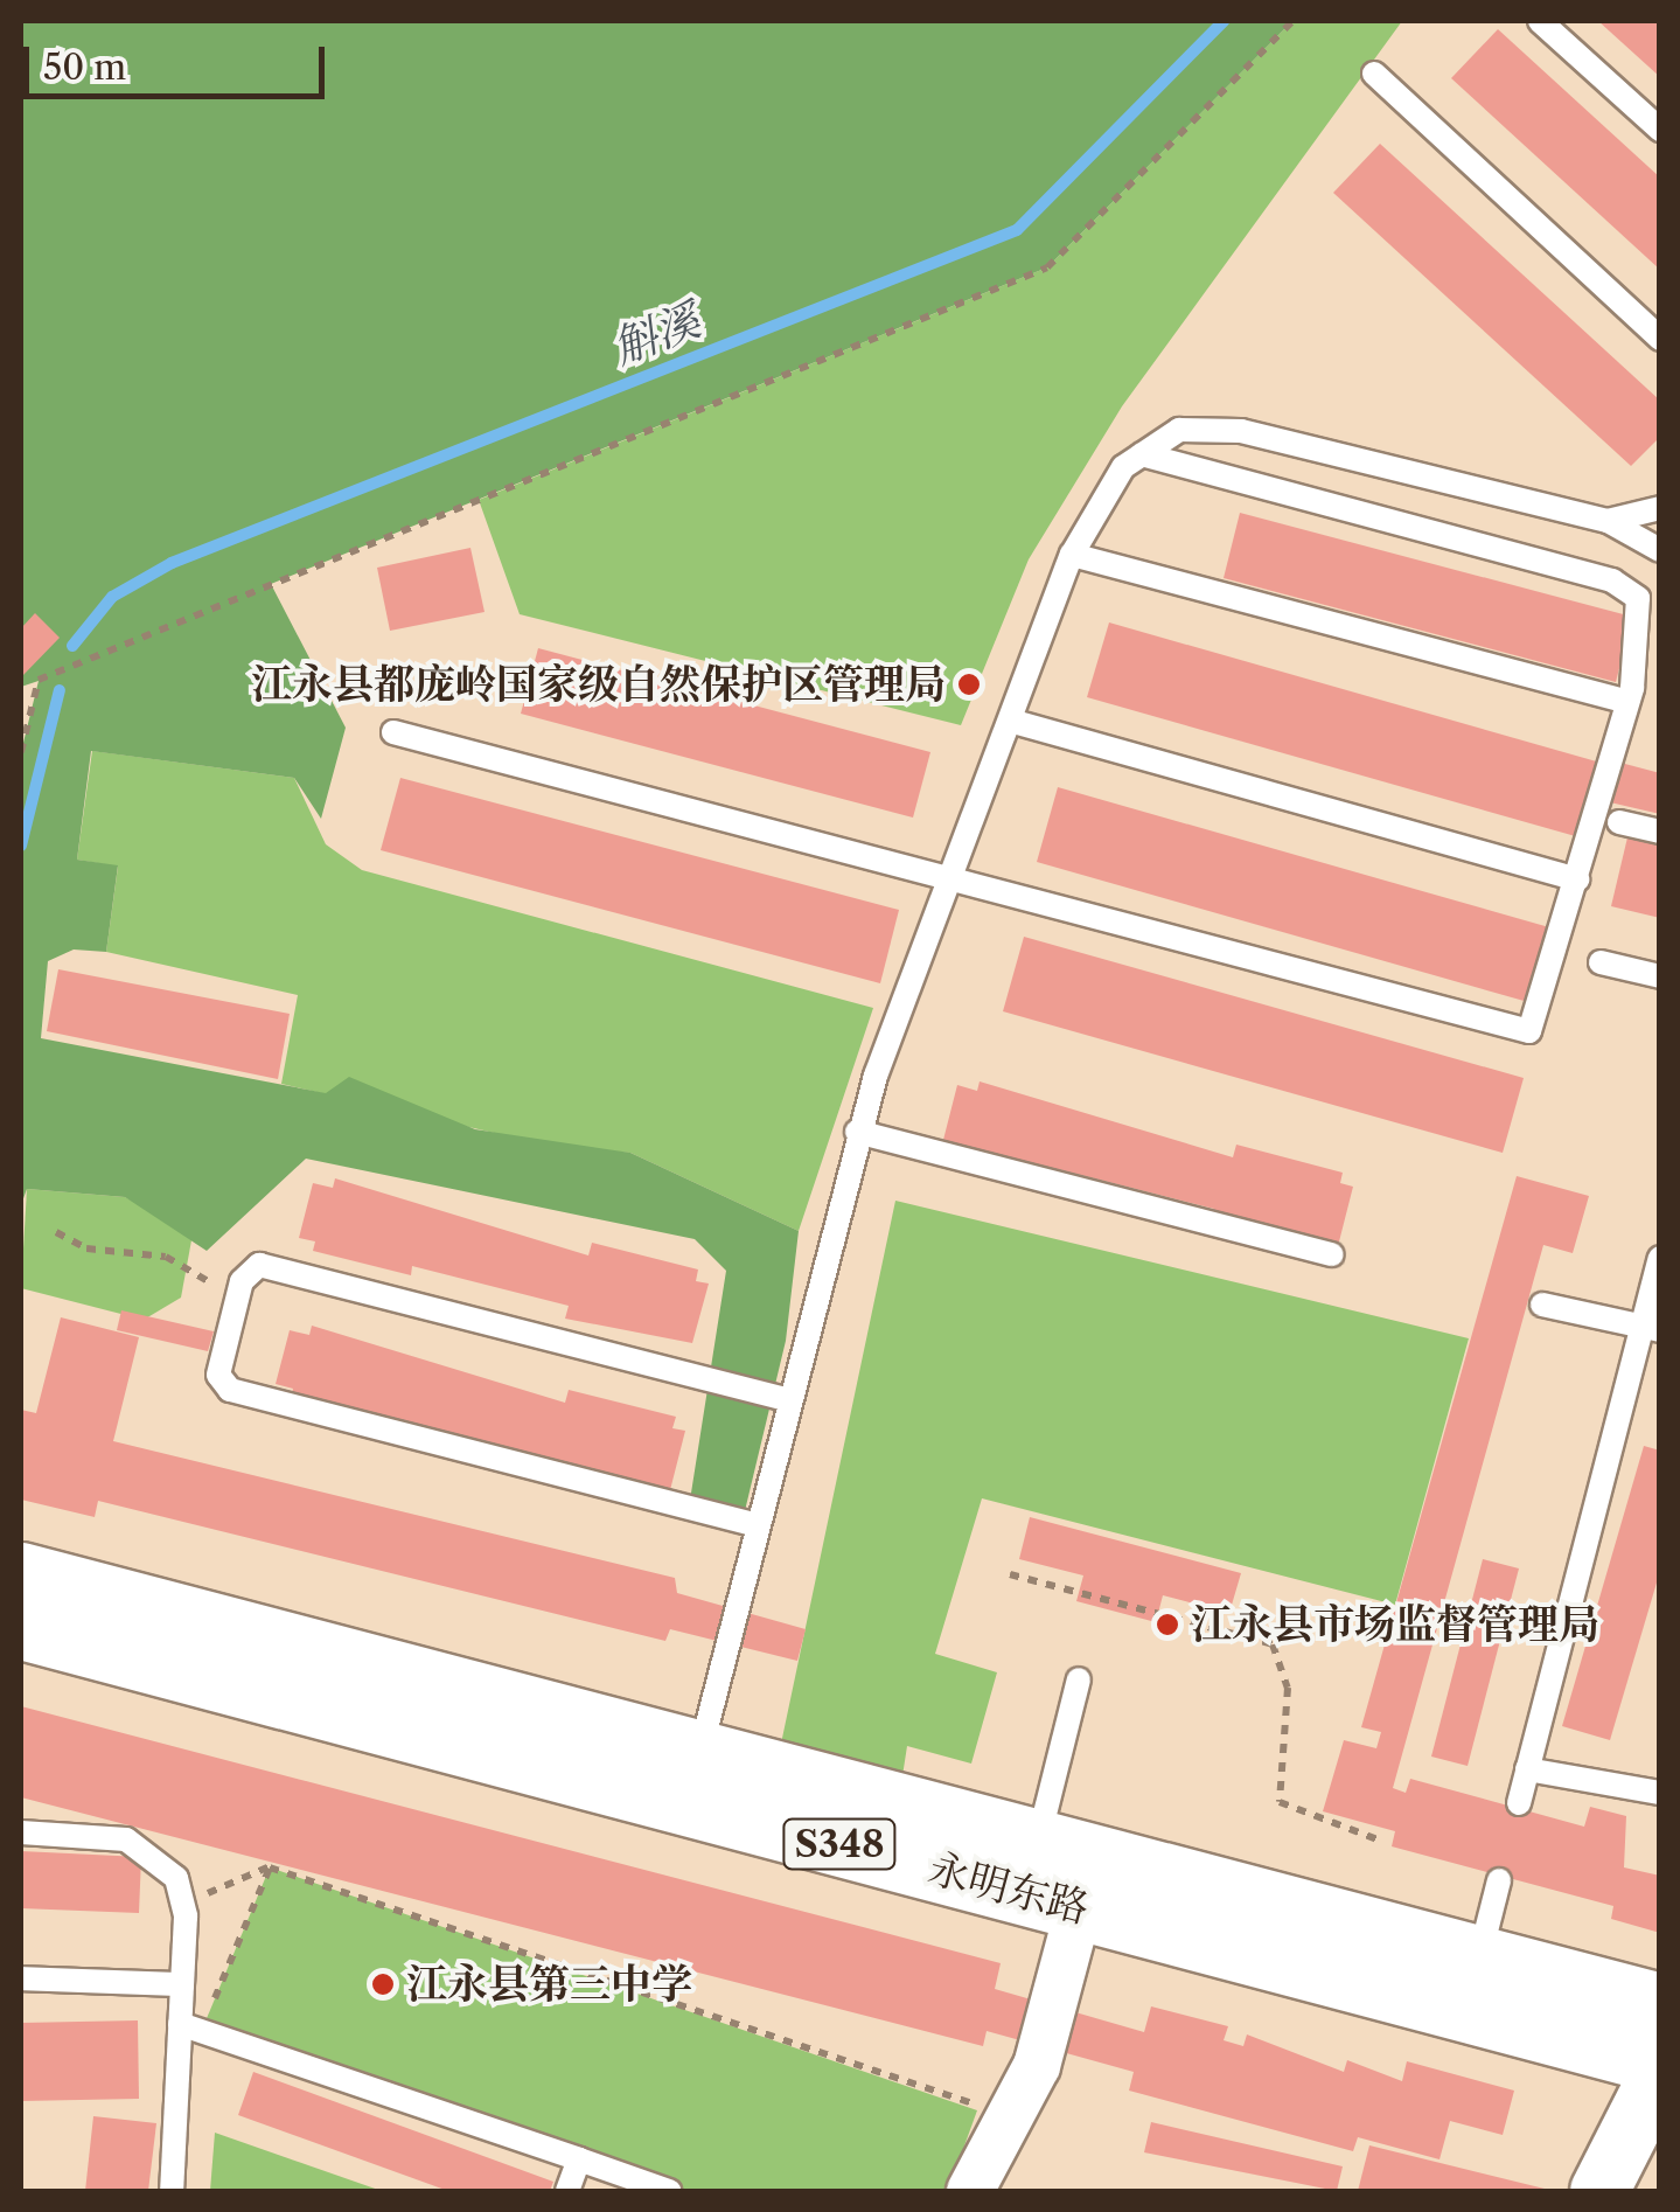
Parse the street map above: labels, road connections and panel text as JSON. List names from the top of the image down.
{
  "streets": {
    "main road": ["S348", "永明东路"]
  },
  "water": ["斛溪"],
  "places": ["江永县都庞岭国家级自然保护区管理局", "江永县市场监督管理局", "江永县第三中学"],
  "scale_bar": "50 m"
}
